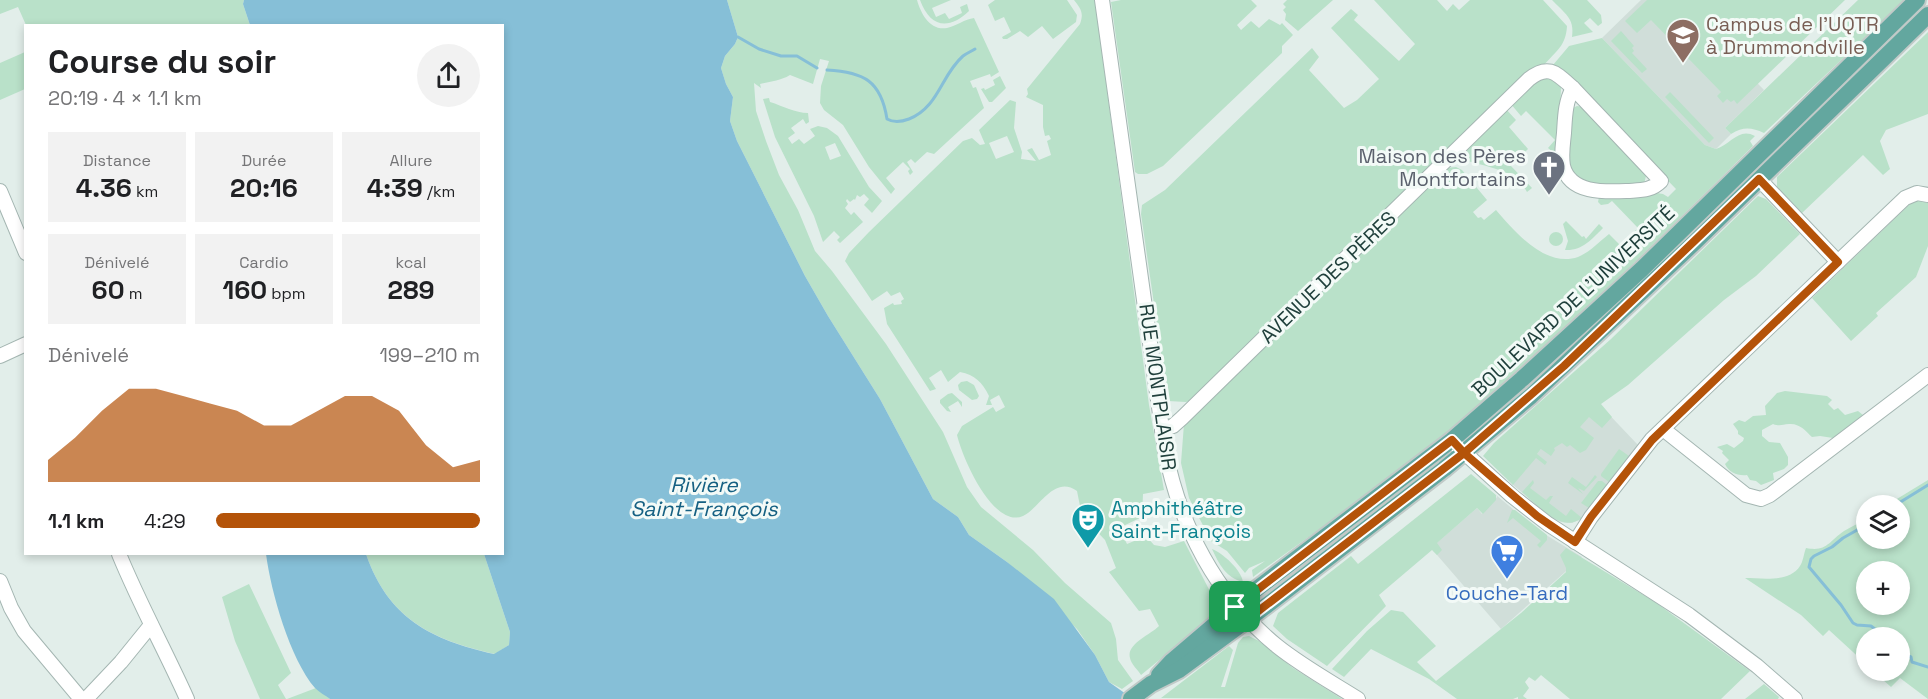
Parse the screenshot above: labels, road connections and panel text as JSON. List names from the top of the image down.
{
  "streets": {
    "main road": ["BOULEVARD DE L'UNIVERSITÉ"],
    "street": ["AVENUE DES PÈRES", "RUE MONTPLAISIR"]
  },
  "crossings": [
    ["AVENUE DES PÈRES", "RUE MONTPLAISIR"],
    ["BOULEVARD DE L'UNIVERSITÉ", "RUE MONTPLAISIR"]
  ],
  "water": ["Rivière Saint-François"],
  "places": {
    "school or university": ["Campus de l'UQTR à Drummondville"],
    "church": ["Maison des Pères Montfortains"],
    "theatre": ["Amphithéâtre Saint-François"],
    "supermarket": ["Couche-Tard"]
  },
  "page": {
    "heading": ["Course du soir", "20:19 · 4 × 1.1 km"],
    "stats": [
      ["Distance", "4.36 km"],
      ["Durée", "20:16"],
      ["Allure", "4:39 /km"],
      ["Dénivelé", "60 m"],
      ["Cardio", "160 bpm"],
      ["kcal", "289"]
    ],
    "chart": ["Dénivelé", "199–210 m"],
    "map_buttons": ["+", "−"],
    "list": [
      {
        "name": "1.1 km",
        "note": "4:29"
      }
    ]
  }
}
